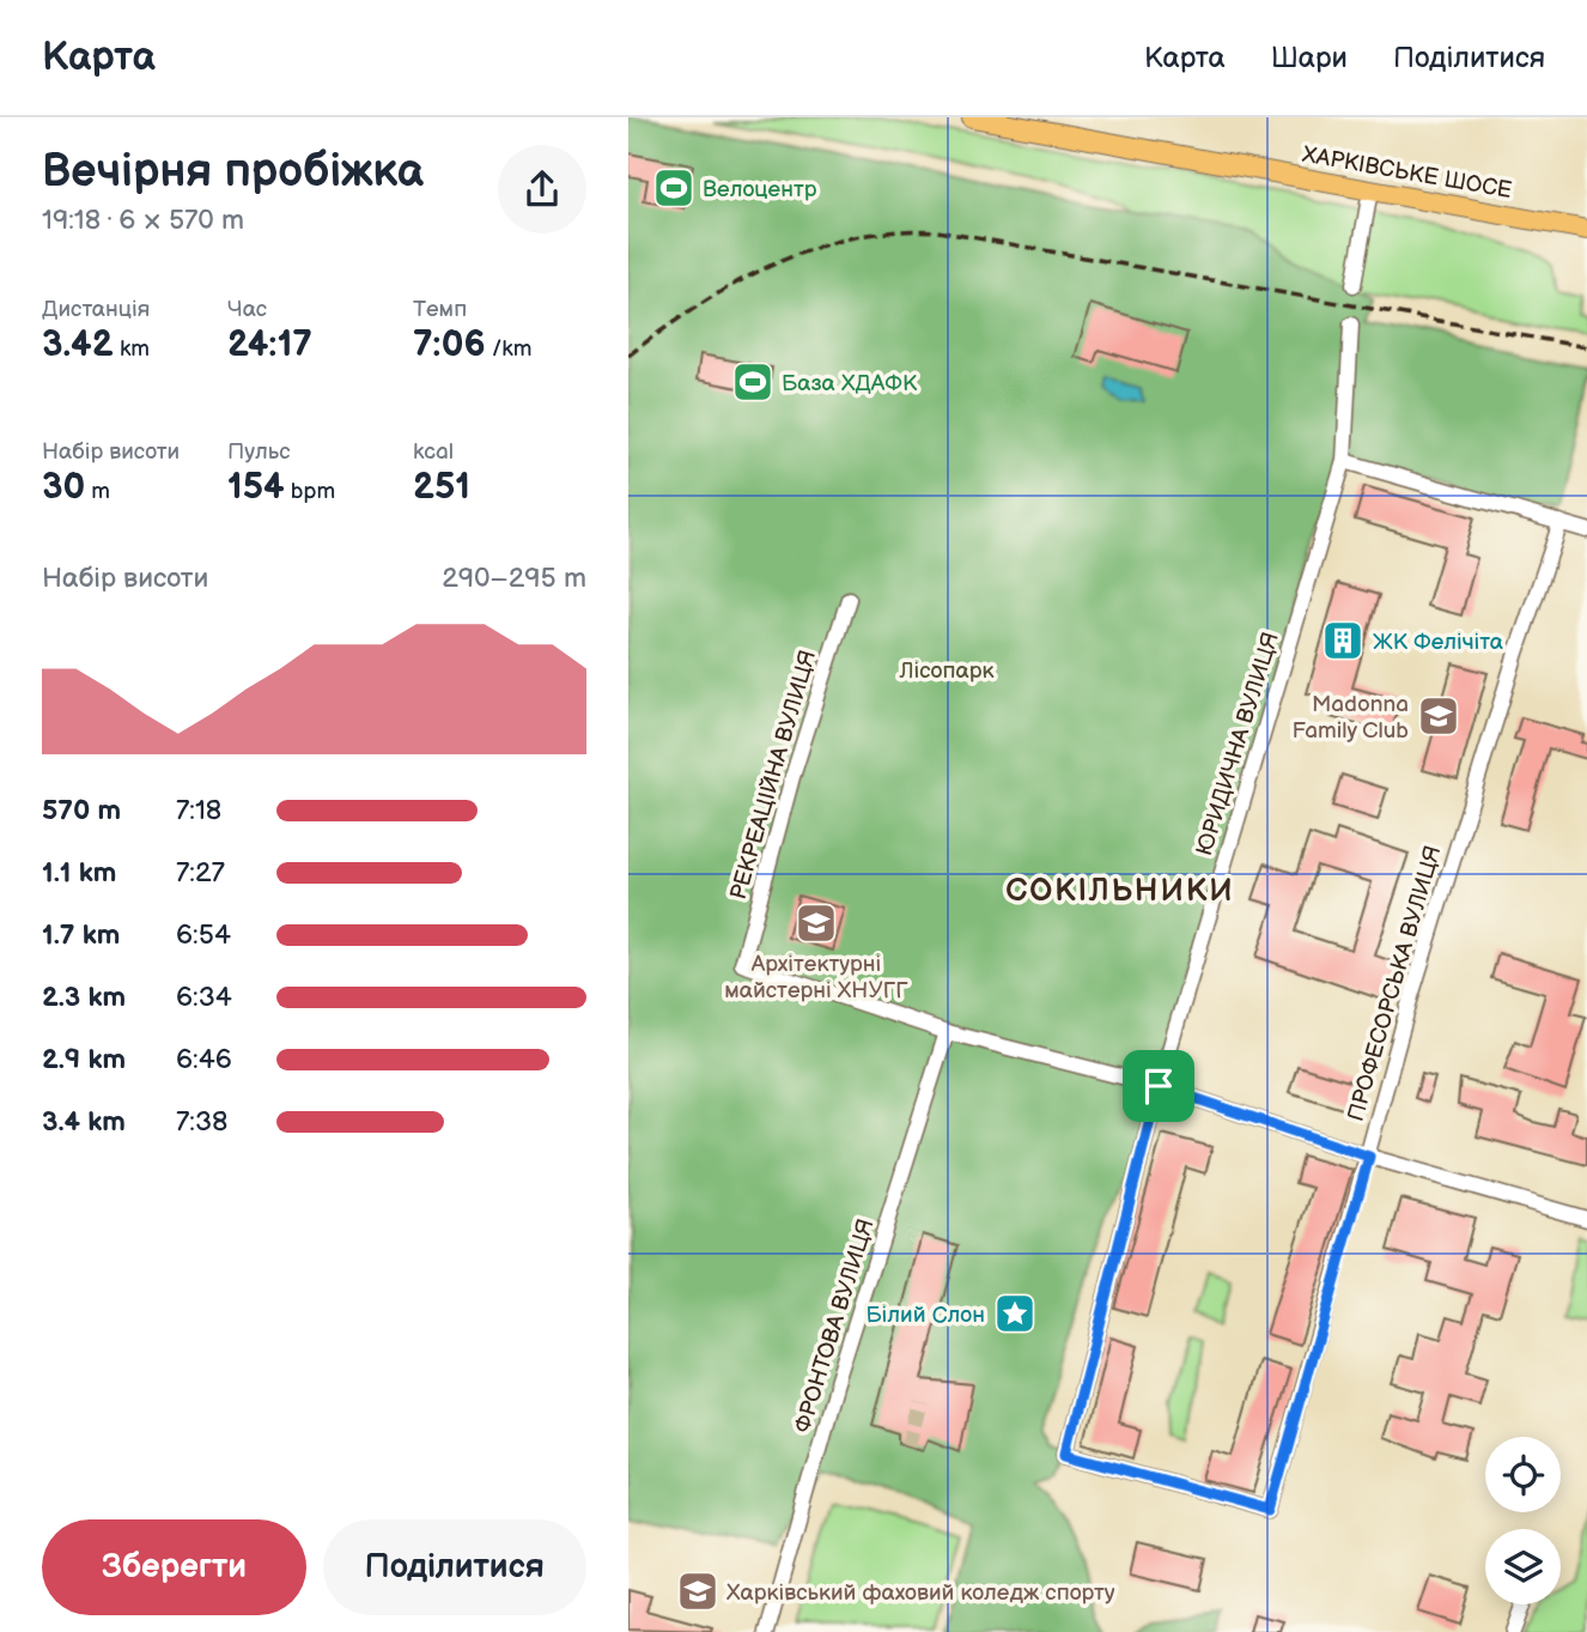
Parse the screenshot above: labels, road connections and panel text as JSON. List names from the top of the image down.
{
  "streets": {
    "main road": ["ХАРКІВСЬКЕ ШОСЕ"],
    "street": [
      "ЮРИДИЧНА ВУЛИЦЯ",
      "РЕКРЕАЦІЙНА ВУЛИЦЯ",
      "ПРОФЕСОРСЬКА ВУЛИЦЯ",
      "ФРОНТОВА ВУЛИЦЯ"
    ]
  },
  "crossings": [
    ["ЮРИДИЧНА ВУЛИЦЯ", "ПРОФЕСОРСЬКА ВУЛИЦЯ"],
    ["РЕКРЕАЦІЙНА ВУЛИЦЯ", "ФРОНТОВА ВУЛИЦЯ"]
  ],
  "districts": ["СОКІЛЬНИКИ"],
  "parks": ["Лісопарк"],
  "places": {
    "sports": ["Велоцентр", "База ХДАФК"],
    "building": ["ЖК Фелічіта"],
    "school or university": ["Madonna Family Club", "Архітектурні майстерні ХНУГГ", "Харківський фаховий коледж спорту"],
    "place": ["Білий Слон"]
  },
  "page": {
    "header": "Карта",
    "nav": ["Карта", "Шари", "Поділитися"],
    "heading": ["Вечірня пробіжка", "19:18 · 6 × 570 m"],
    "stats": [
      ["Дистанція", "3.42 km"],
      ["Час", "24:17"],
      ["Темп", "7:06 /km"],
      ["Набір висоти", "30 m"],
      ["Пульс", "154 bpm"],
      ["kcal", "251"]
    ],
    "chart": ["Набір висоти", "290–295 m"],
    "list": [
      {
        "name": "570 m",
        "note": "7:18"
      },
      {
        "name": "1.1 km",
        "note": "7:27"
      },
      {
        "name": "1.7 km",
        "note": "6:54"
      },
      {
        "name": "2.3 km",
        "note": "6:34"
      },
      {
        "name": "2.9 km",
        "note": "6:46"
      },
      {
        "name": "3.4 km",
        "note": "7:38"
      }
    ],
    "buttons": ["Зберегти", "Поділитися"]
  }
}
